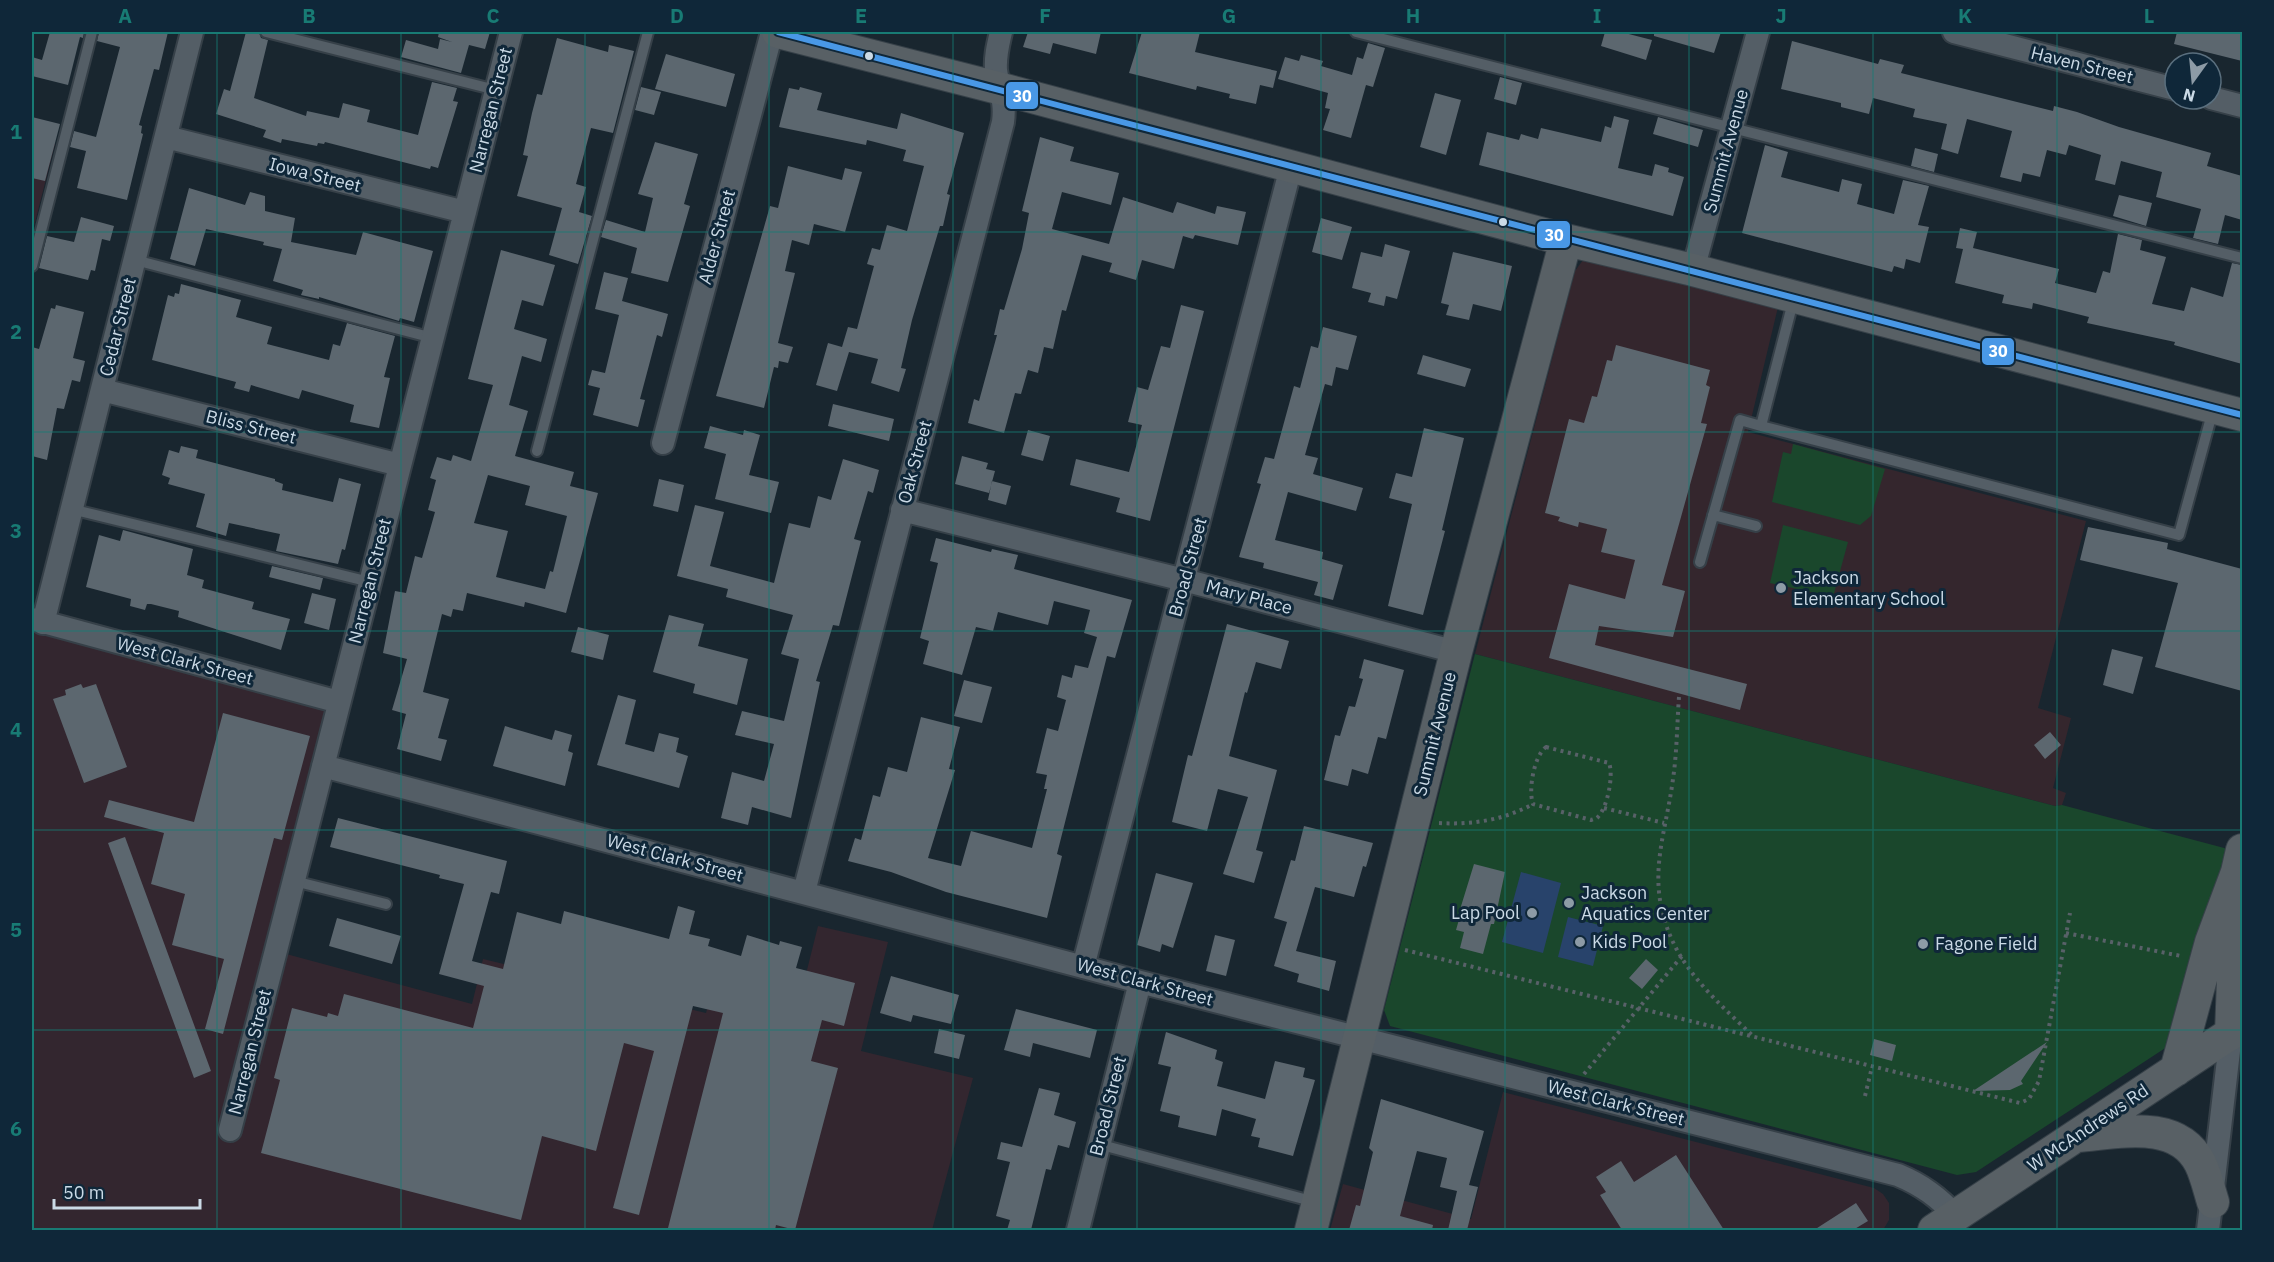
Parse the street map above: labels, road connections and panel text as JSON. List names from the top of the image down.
{
  "streets": {
    "street": [
      "Haven Street",
      "Narregan Street",
      "Summit Avenue",
      "Iowa Street",
      "Alder Street",
      "Cedar Street",
      "Bliss Street",
      "Oak Street",
      "Broad Street",
      "Mary Place",
      "West Clark Street",
      "W McAndrews Rd"
    ]
  },
  "crossings": [
    ["Narregan Street", "Iowa Street"],
    ["Narregan Street", "Bliss Street"],
    ["Narregan Street", "West Clark Street"],
    ["Summit Avenue", "Mary Place"],
    ["Summit Avenue", "West Clark Street"],
    ["Iowa Street", "Cedar Street"],
    ["Cedar Street", "Bliss Street"],
    ["Cedar Street", "West Clark Street"],
    ["Oak Street", "Mary Place"],
    ["Oak Street", "West Clark Street"],
    ["Broad Street", "Mary Place"],
    ["Broad Street", "West Clark Street"],
    ["West Clark Street", "W McAndrews Rd"]
  ],
  "places": [
    "Jackson Elementary School",
    "Jackson Aquatics Center",
    "Lap Pool",
    "Kids Pool",
    "Fagone Field"
  ],
  "lines": ["transit line 30"],
  "scale_bar": "50 m",
  "north": "bottom",
  "grid": {
    "columns": [
      "A",
      "B",
      "C",
      "D",
      "E",
      "F",
      "G",
      "H",
      "I",
      "J",
      "K",
      "L"
    ],
    "rows": [
      "1",
      "2",
      "3",
      "4",
      "5",
      "6"
    ]
  }
}
